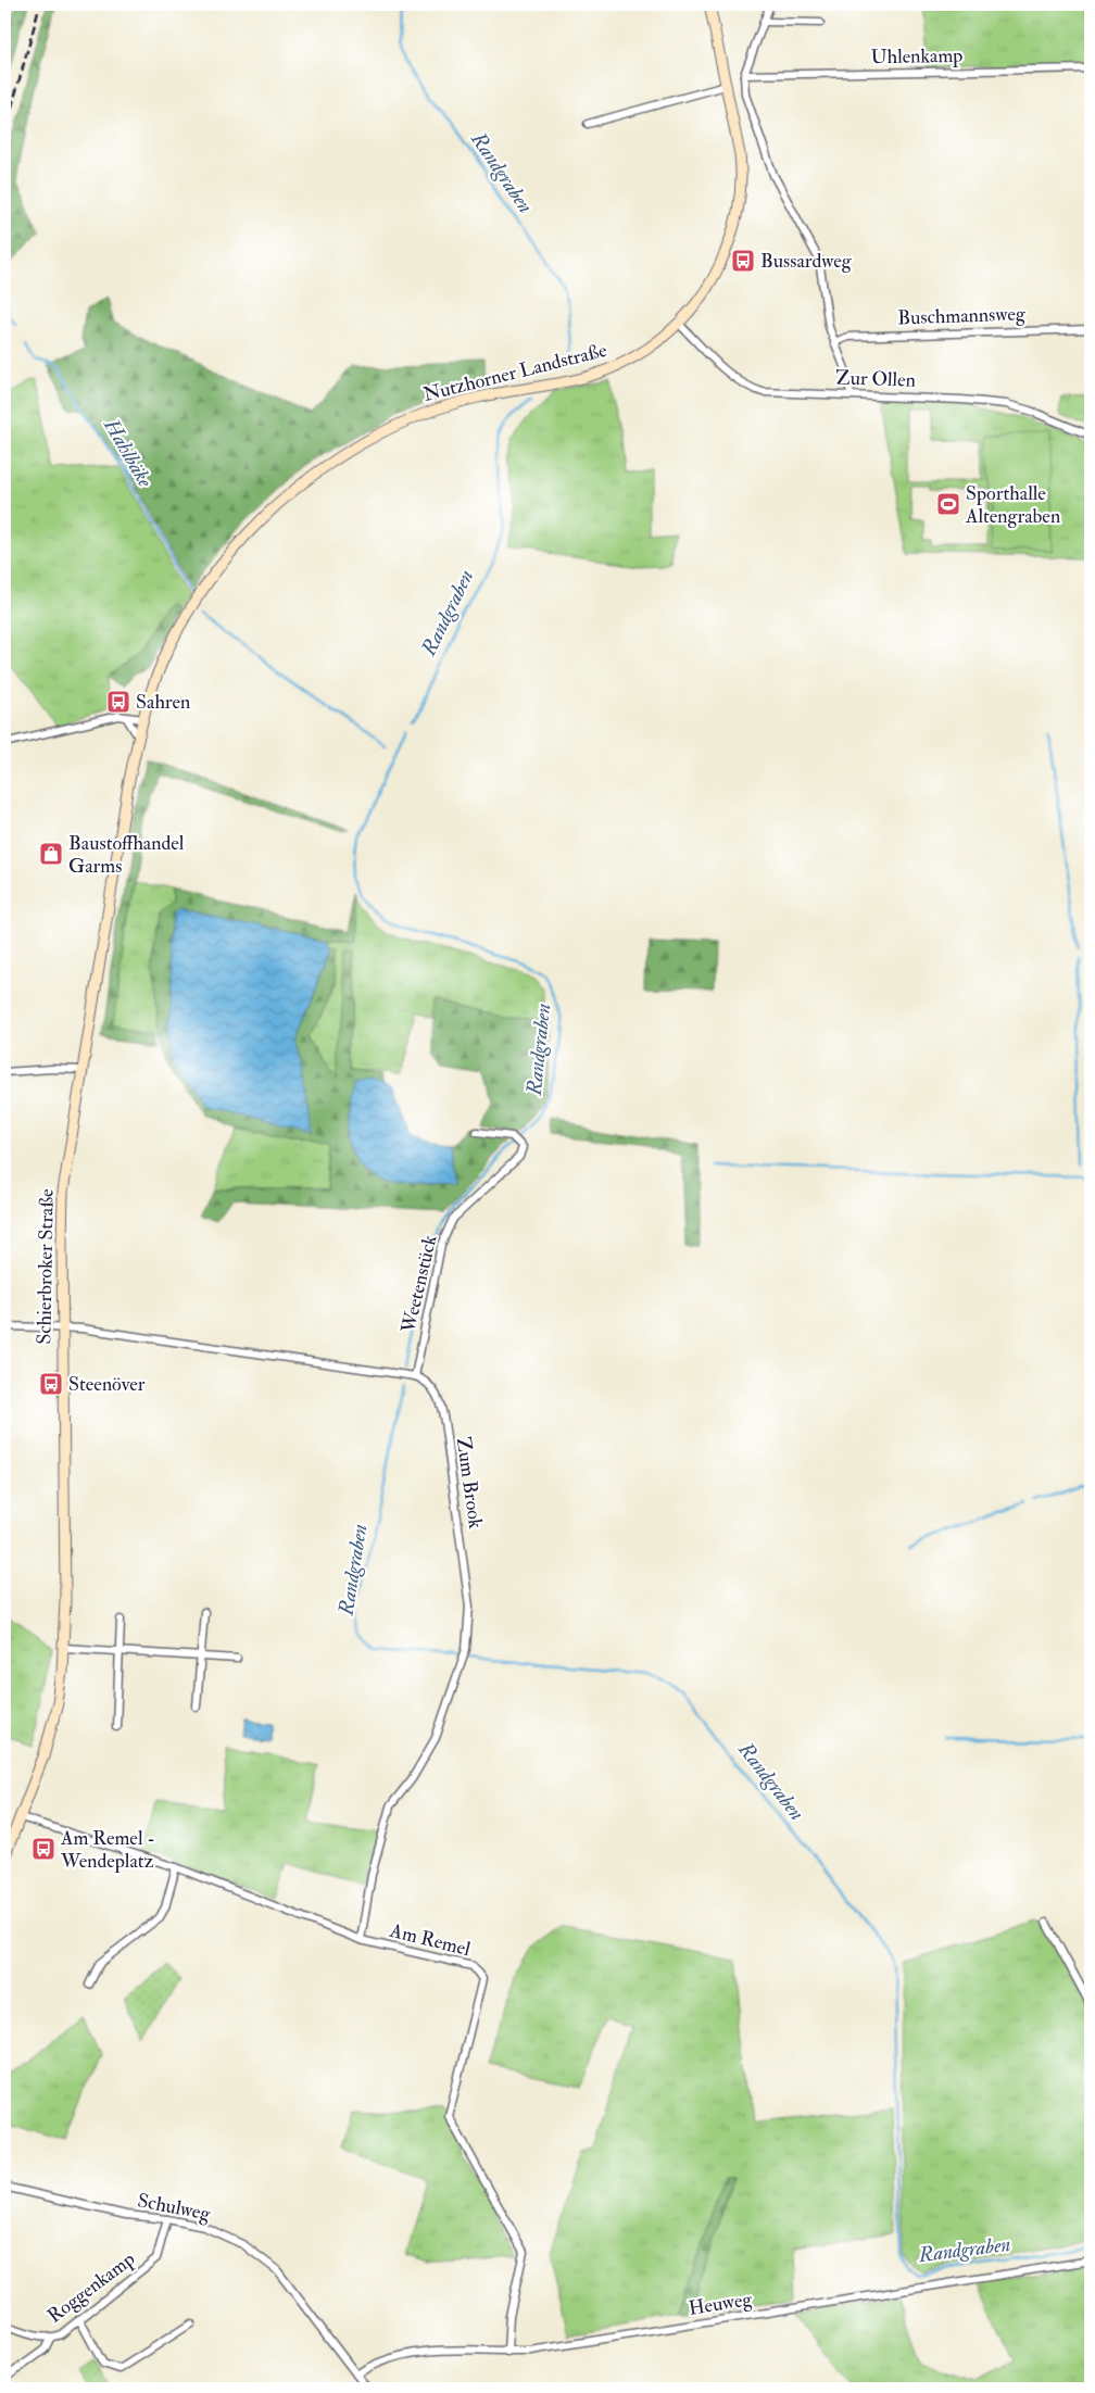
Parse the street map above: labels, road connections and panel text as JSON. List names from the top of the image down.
{
  "streets": {
    "main road": ["Nutzhorner Landstraße", "Schierbroker Straße"],
    "street": [
      "Uhlenkamp",
      "Buschmannsweg",
      "Zur Ollen",
      "Weetenstück",
      "Zum Brook",
      "Am Remel",
      "Schulweg",
      "Roggenkamp",
      "Heuweg"
    ]
  },
  "crossings": [
    ["Nutzhorner Landstraße", "Zur Ollen"],
    ["Nutzhorner Landstraße", "Schierbroker Straße"],
    ["Schierbroker Straße", "Am Remel"],
    ["Weetenstück", "Zum Brook"],
    ["Zum Brook", "Am Remel"],
    ["Am Remel", "Heuweg"],
    ["Schulweg", "Roggenkamp"],
    ["Schulweg", "Heuweg"]
  ],
  "water": ["Randgraben", "Hahlbäke"],
  "places": {
    "bus stop": [
      "Bussardweg",
      "Sahren",
      "Steenöver",
      "Am Remel - Wendeplatz"
    ],
    "sports": ["Sporthalle Altengraben"],
    "shop": ["Baustoffhandel Garms"]
  }
}
